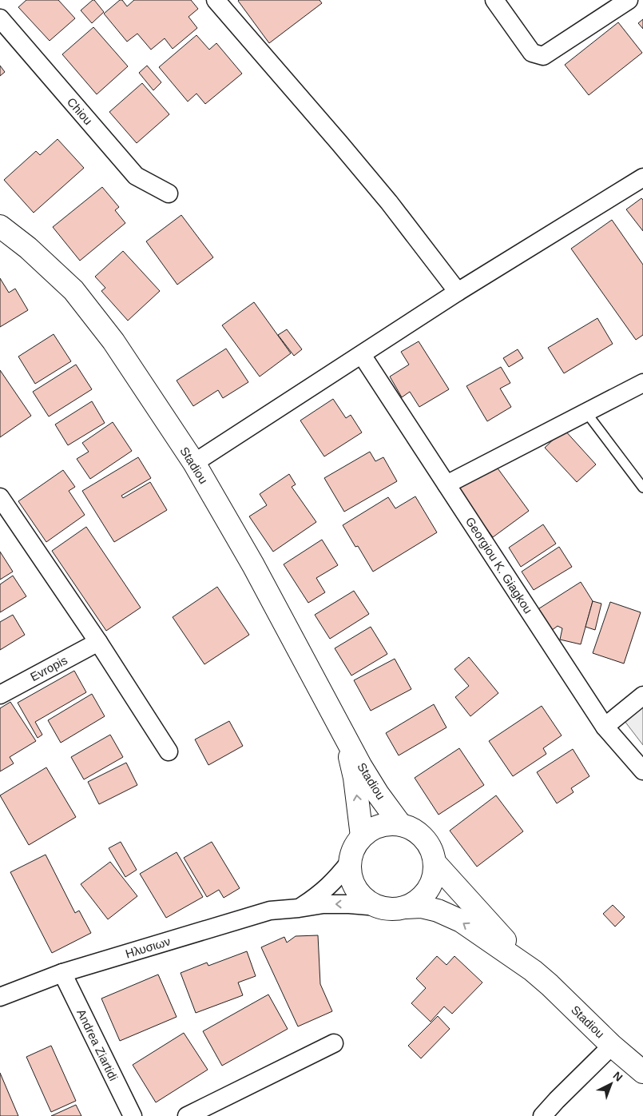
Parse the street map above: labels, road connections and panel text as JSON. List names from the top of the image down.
{
  "streets": {
    "street": [
      "Chiou",
      "Stadiou",
      "Georgiou K. Giagkou",
      "Evropis",
      "Ηλυσιων",
      "Andrea Ziartidi"
    ]
  },
  "crossings": [
    ["Stadiou", "Ηλυσιων"],
    ["Ηλυσιων", "Andrea Ziartidi"]
  ],
  "north": "top right"
}
